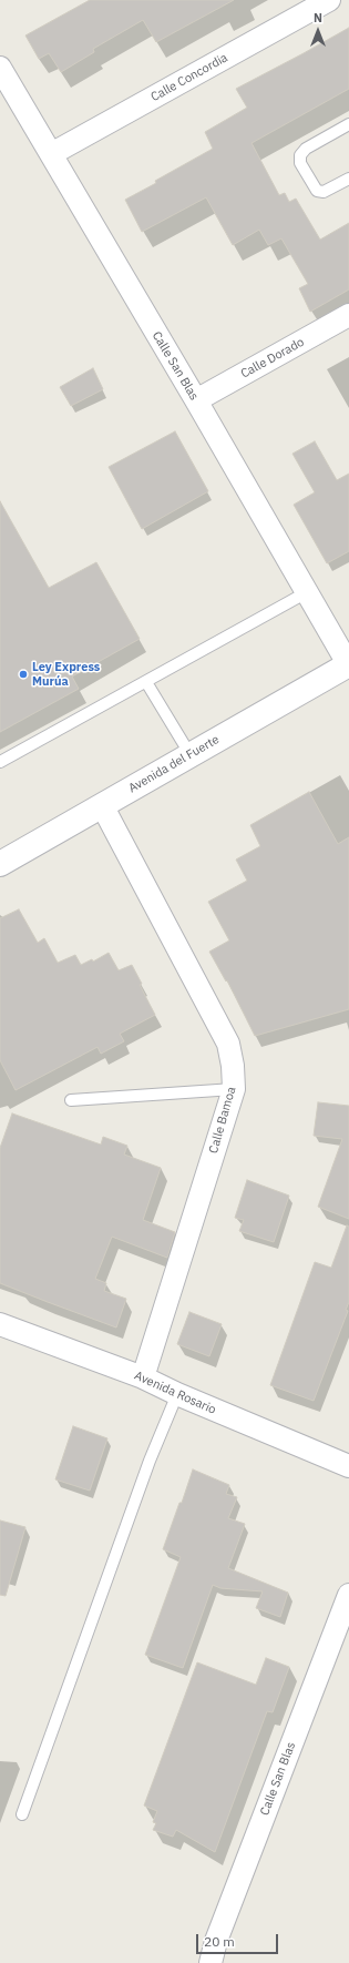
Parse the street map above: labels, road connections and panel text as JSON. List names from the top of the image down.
{
  "streets": {
    "street": [
      "Calle Concordia",
      "Calle Dorado",
      "Calle San Blas",
      "Avenida del Fuerte",
      "Calle Bamoa",
      "Avenida Rosario"
    ]
  },
  "crossings": [
    ["Calle Concordia", "Calle San Blas"],
    ["Calle Dorado", "Calle San Blas"],
    ["Calle San Blas", "Avenida del Fuerte"],
    ["Avenida del Fuerte", "Calle Bamoa"],
    ["Calle Bamoa", "Avenida Rosario"]
  ],
  "places": ["Ley Express Murúa"],
  "scale_bar": "20 m",
  "north": "top"
}
